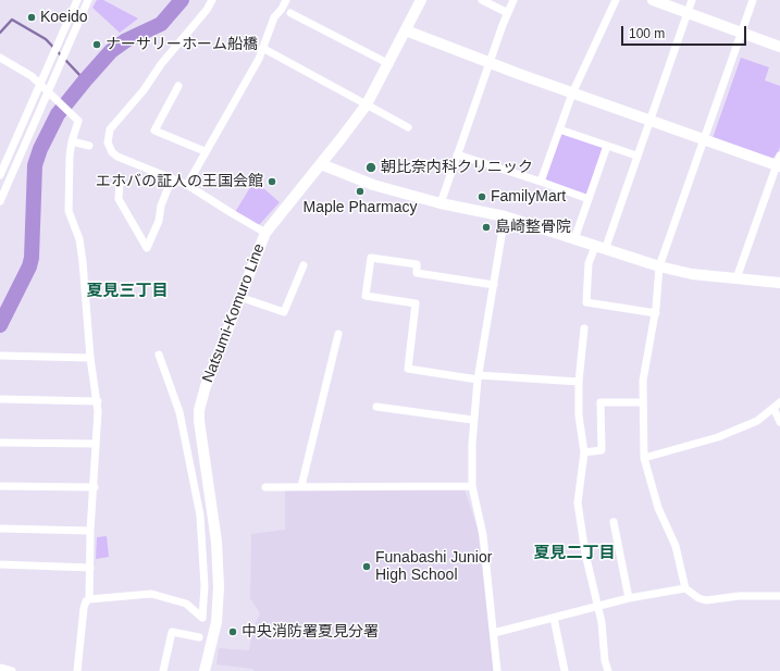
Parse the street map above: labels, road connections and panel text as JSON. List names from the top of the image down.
{
  "streets": {
    "street": ["Natsumi-Komuro Line"]
  },
  "districts": ["夏見三丁目", "夏見二丁目"],
  "places": [
    "Koeido",
    "ナーサリーホーム船橋",
    "朝比奈内科クリニック",
    "エホバの証人の王国会館",
    "Maple Pharmacy",
    "FamilyMart",
    "島崎整骨院",
    "Funabashi Junior High School",
    "中央消防署夏見分署"
  ],
  "scale_bar": "100 m"
}
